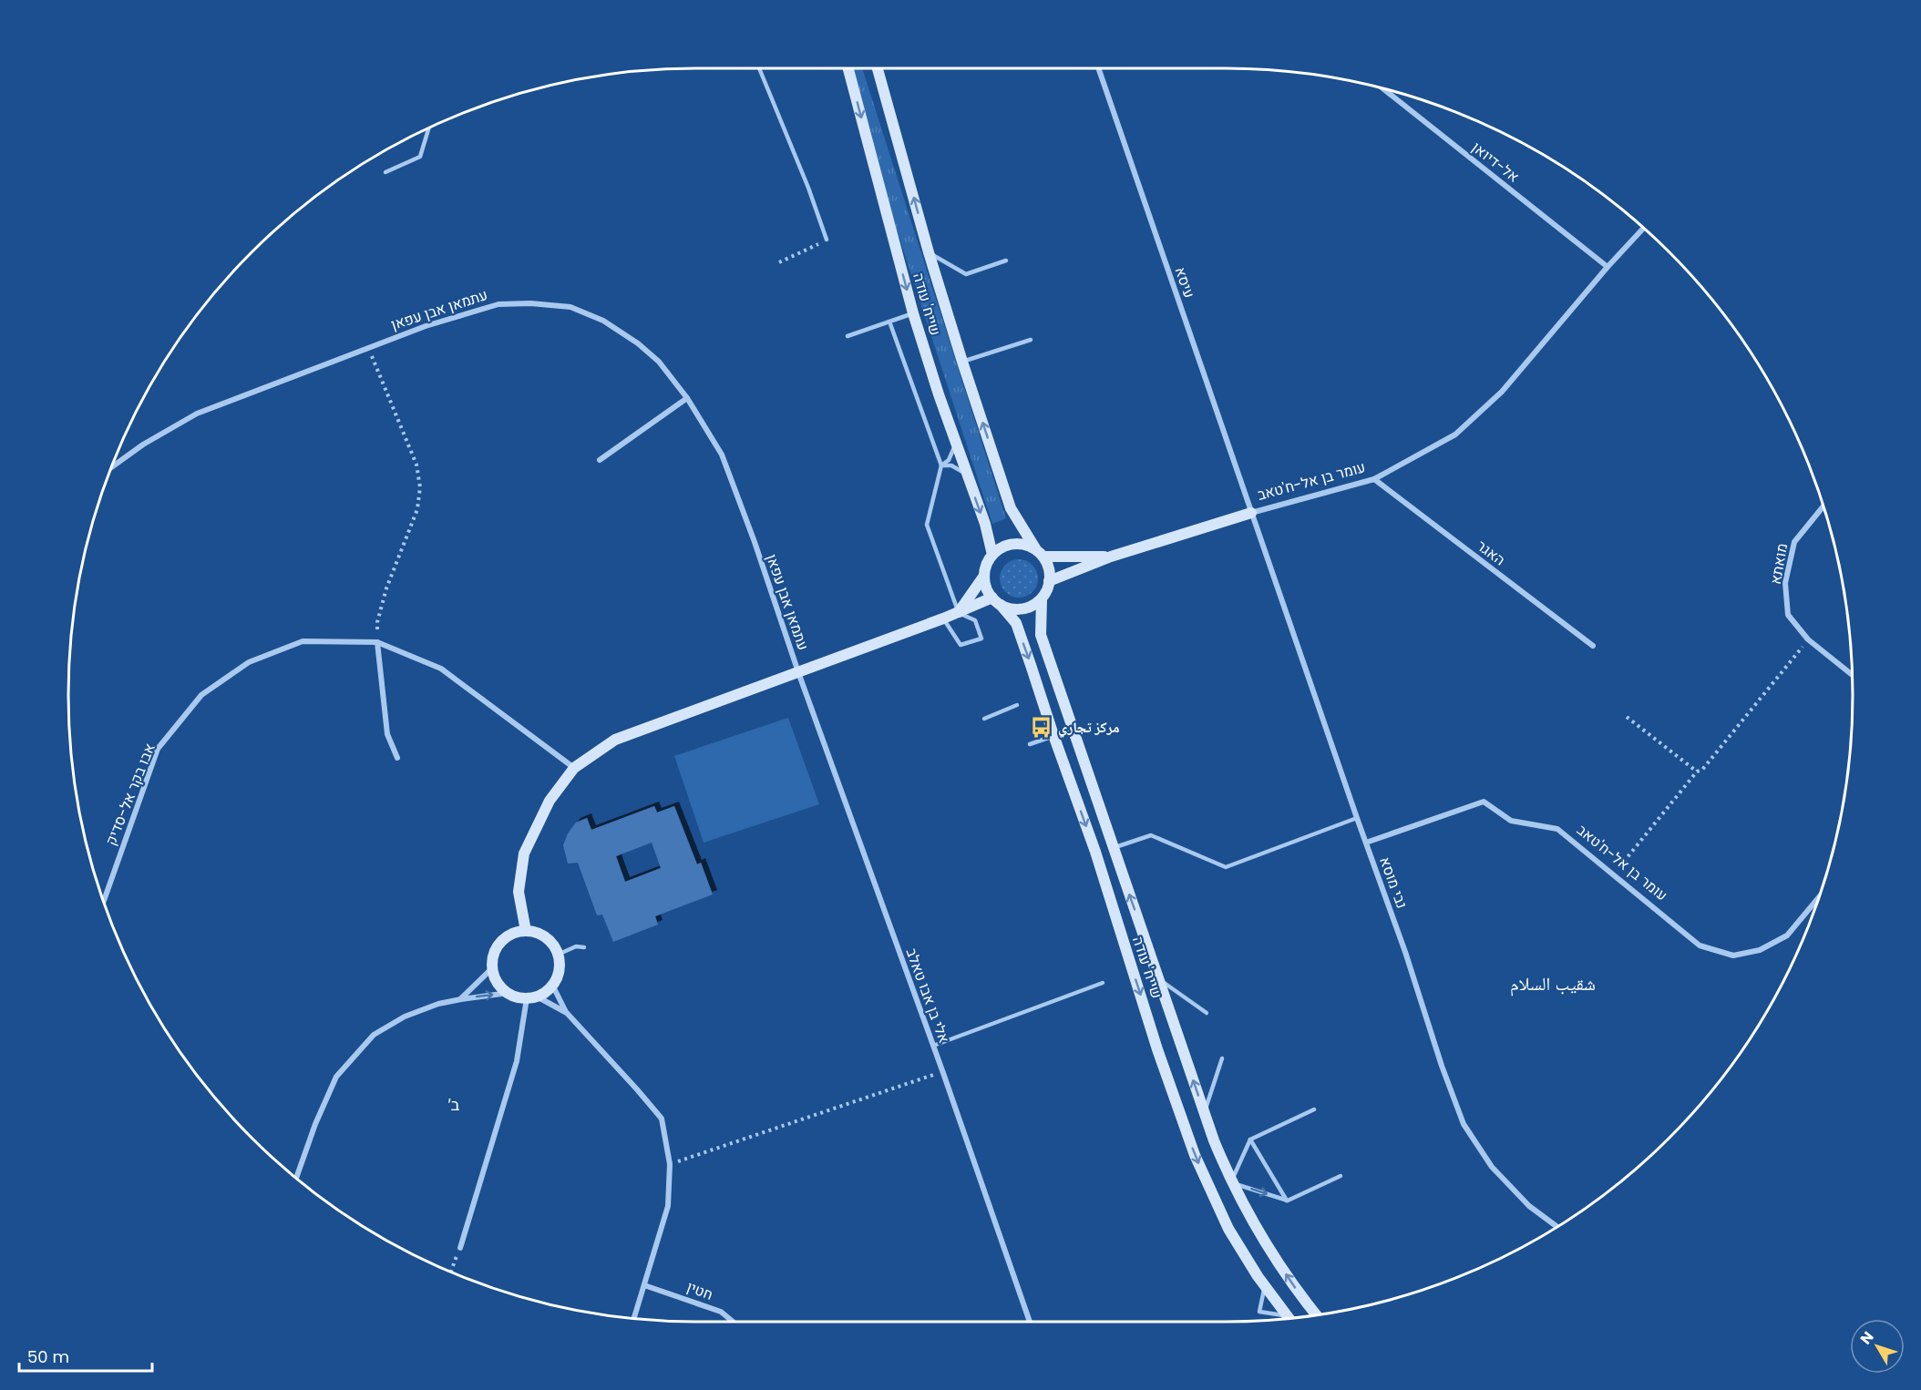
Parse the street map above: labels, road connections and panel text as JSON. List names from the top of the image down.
{
  "streets": {
    "main road": ["שייח' עודה", "עומר בן אל-ח'טאב"],
    "street": [
      "אל-דיואן",
      "עיסא",
      "עתמאן אבן עפאן",
      "האגר",
      "מואתא",
      "אבו בקר אל-סדיק",
      "נבי מוסא",
      "אלי בן אבו טאלב",
      "חטין"
    ]
  },
  "crossings": [
    ["אל-דיואן", "עומר בן אל-ח'טאב"],
    ["עיסא", "עומר בן אל-ח'טאב"],
    ["עיסא", "נבי מוסא"],
    ["שייח' עודה", "עומר בן אל-ח'טאב"],
    ["עתמאן אבן עפאן", "אלי בן אבו טאלב"],
    ["עומר בן אל-ח'טאב", "האגר"],
    ["עומר בן אל-ח'טאב", "נבי מוסא"]
  ],
  "districts": ["شقيب السلام", "ב׳"],
  "places": {
    "bus stop": ["مركز تجاري"]
  },
  "scale_bar": "50 m",
  "north": "top left"
}
